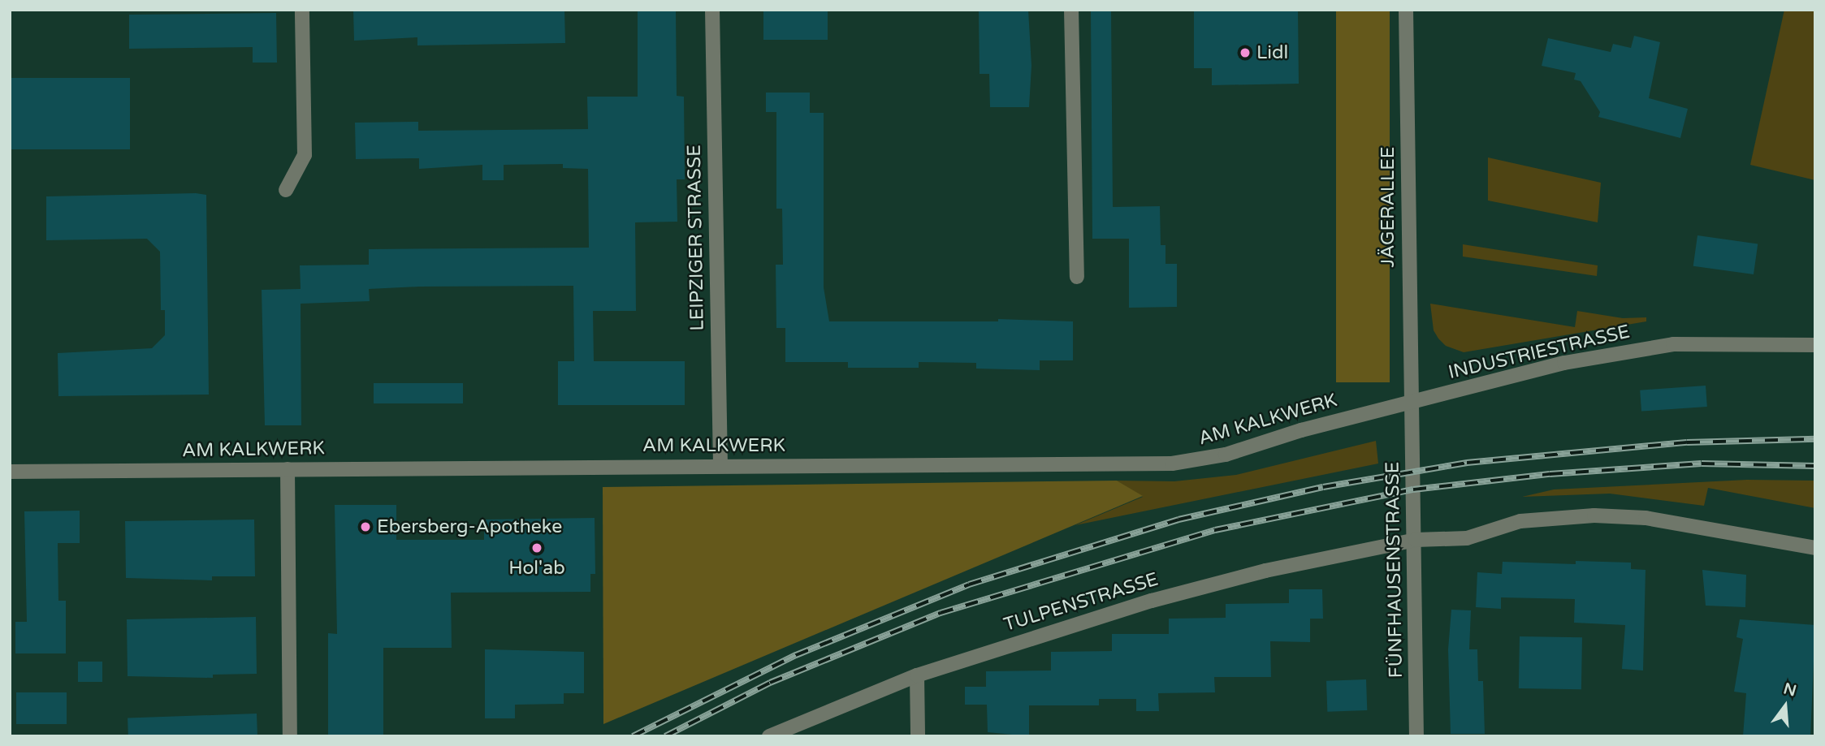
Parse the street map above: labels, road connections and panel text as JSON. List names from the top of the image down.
{
  "streets": {
    "street": [
      "JÄGERALLEE",
      "LEIPZIGER STRASSE",
      "INDUSTRIESTRASSE",
      "AM KALKWERK",
      "FÜNFHAUSENSTRASSE",
      "TULPENSTRASSE"
    ]
  },
  "crossings": [
    ["JÄGERALLEE", "INDUSTRIESTRASSE"],
    ["JÄGERALLEE", "AM KALKWERK"],
    ["JÄGERALLEE", "FÜNFHAUSENSTRASSE"],
    ["LEIPZIGER STRASSE", "AM KALKWERK"],
    ["INDUSTRIESTRASSE", "AM KALKWERK"],
    ["INDUSTRIESTRASSE", "FÜNFHAUSENSTRASSE"],
    ["AM KALKWERK", "FÜNFHAUSENSTRASSE"],
    ["FÜNFHAUSENSTRASSE", "TULPENSTRASSE"]
  ],
  "places": ["Lidl", "Ebersberg-Apotheke", "Hol'ab"],
  "north": "top"
}
